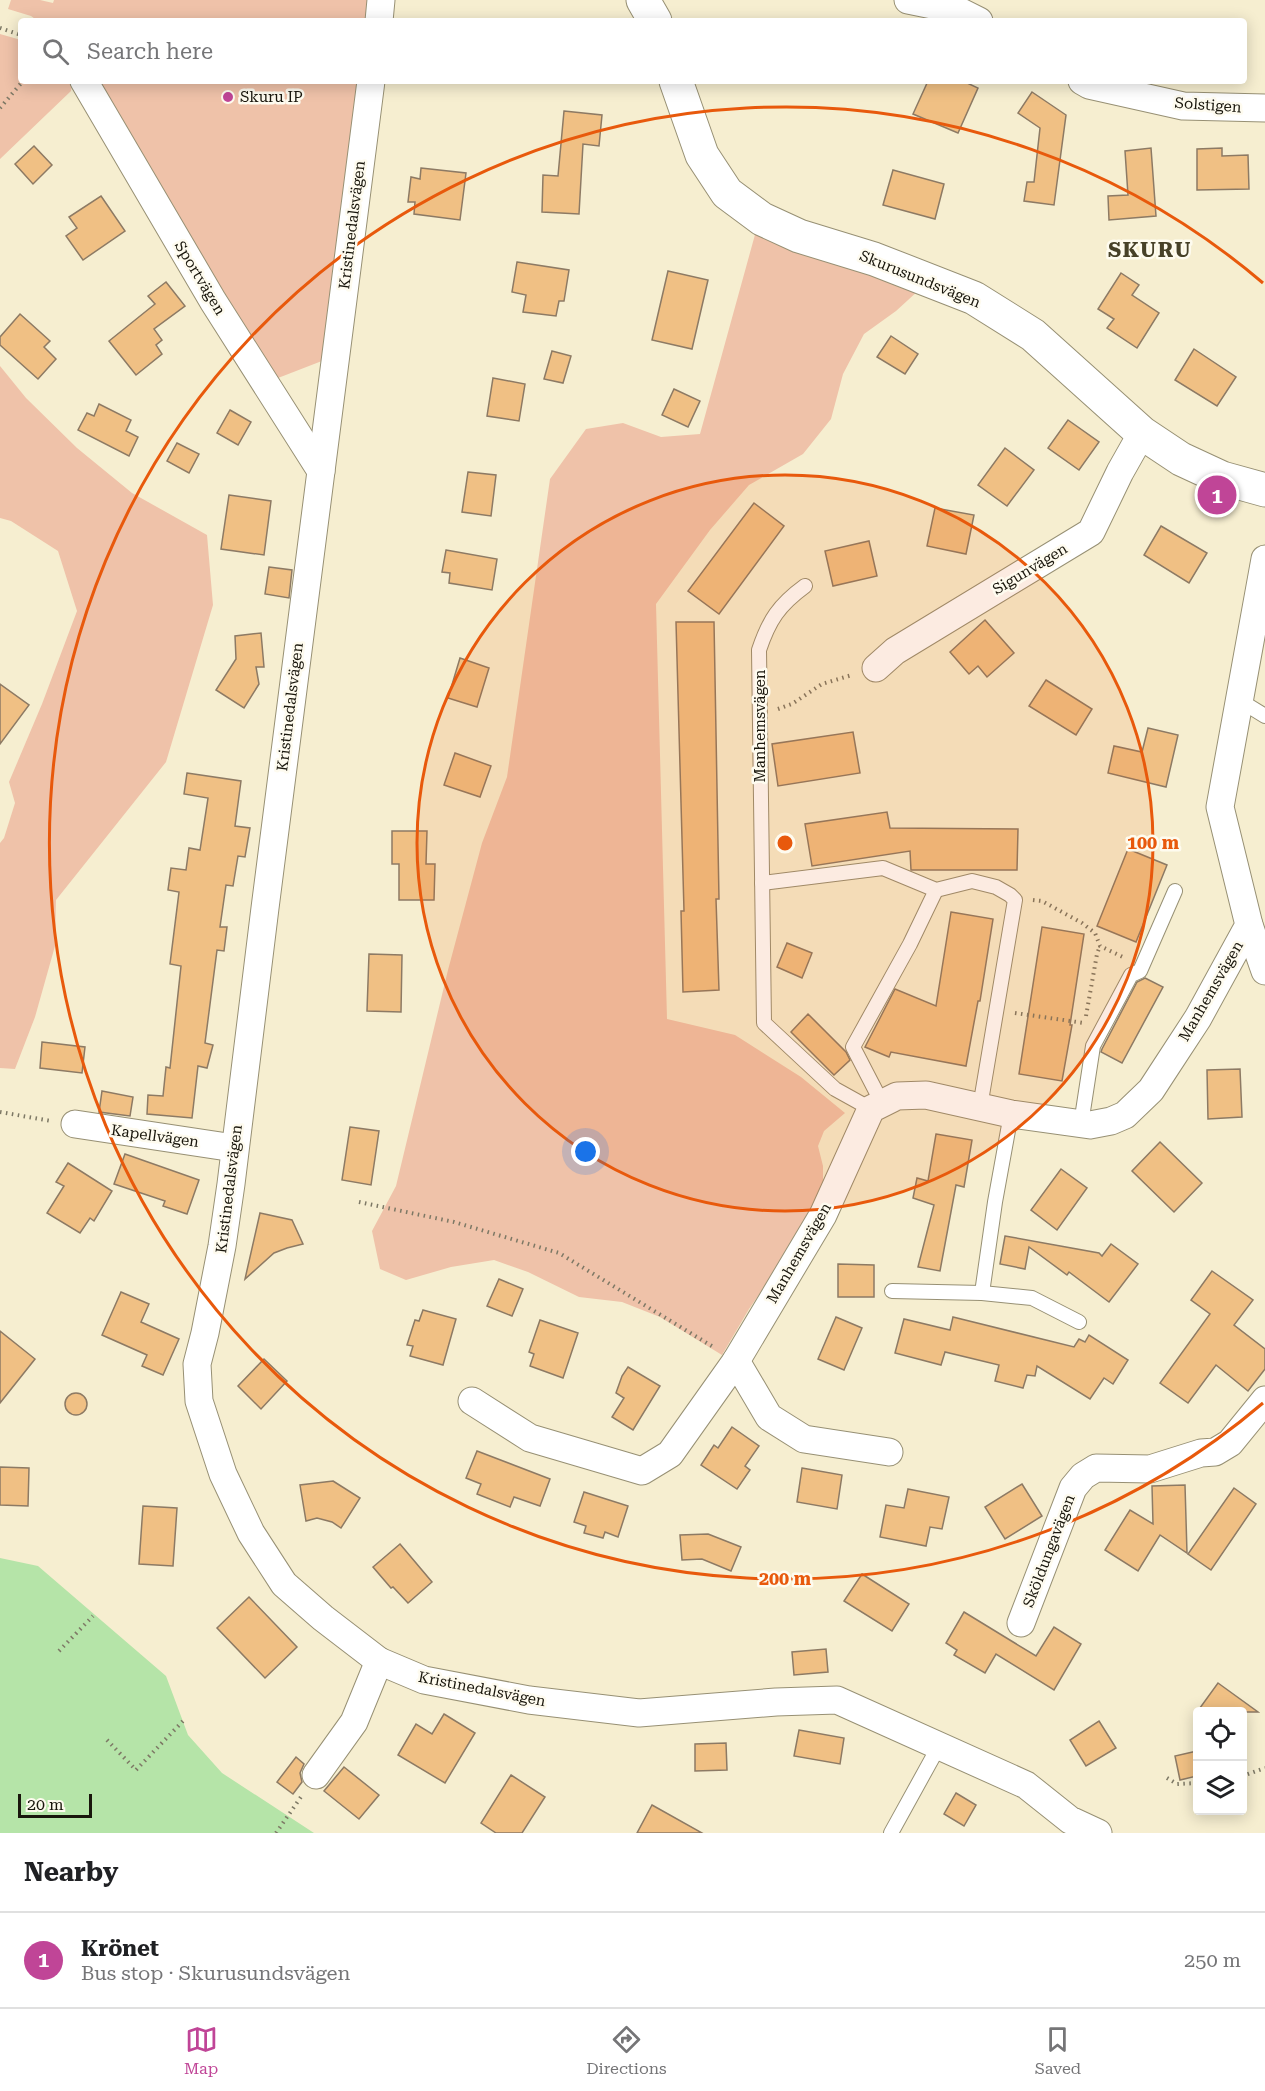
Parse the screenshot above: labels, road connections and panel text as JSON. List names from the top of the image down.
{
  "streets": {
    "street": [
      "Solstigen",
      "Kristinedalsvägen",
      "Sportvägen",
      "Skurusundsvägen",
      "Sigunvägen",
      "Manhemsvägen",
      "Kapellvägen",
      "Sköldungavägen"
    ]
  },
  "crossings": [
    ["Kristinedalsvägen", "Sportvägen"],
    ["Kristinedalsvägen", "Kapellvägen"],
    ["Skurusundsvägen", "Sigunvägen"]
  ],
  "districts": ["SKURU"],
  "places": ["Skuru IP"],
  "scale_bar": "20 m",
  "page": {
    "search": "Search here",
    "pins": "1",
    "scale": "20 m",
    "heading": "Nearby",
    "list": [
      {
        "mark": "1",
        "name": "Krönet",
        "note": "Bus stop · Skurusundsvägen",
        "value": "250 m"
      }
    ],
    "nav": ["Map", "Directions", "Saved"]
  },
  "rings": ["100 m", "200 m"]
}
